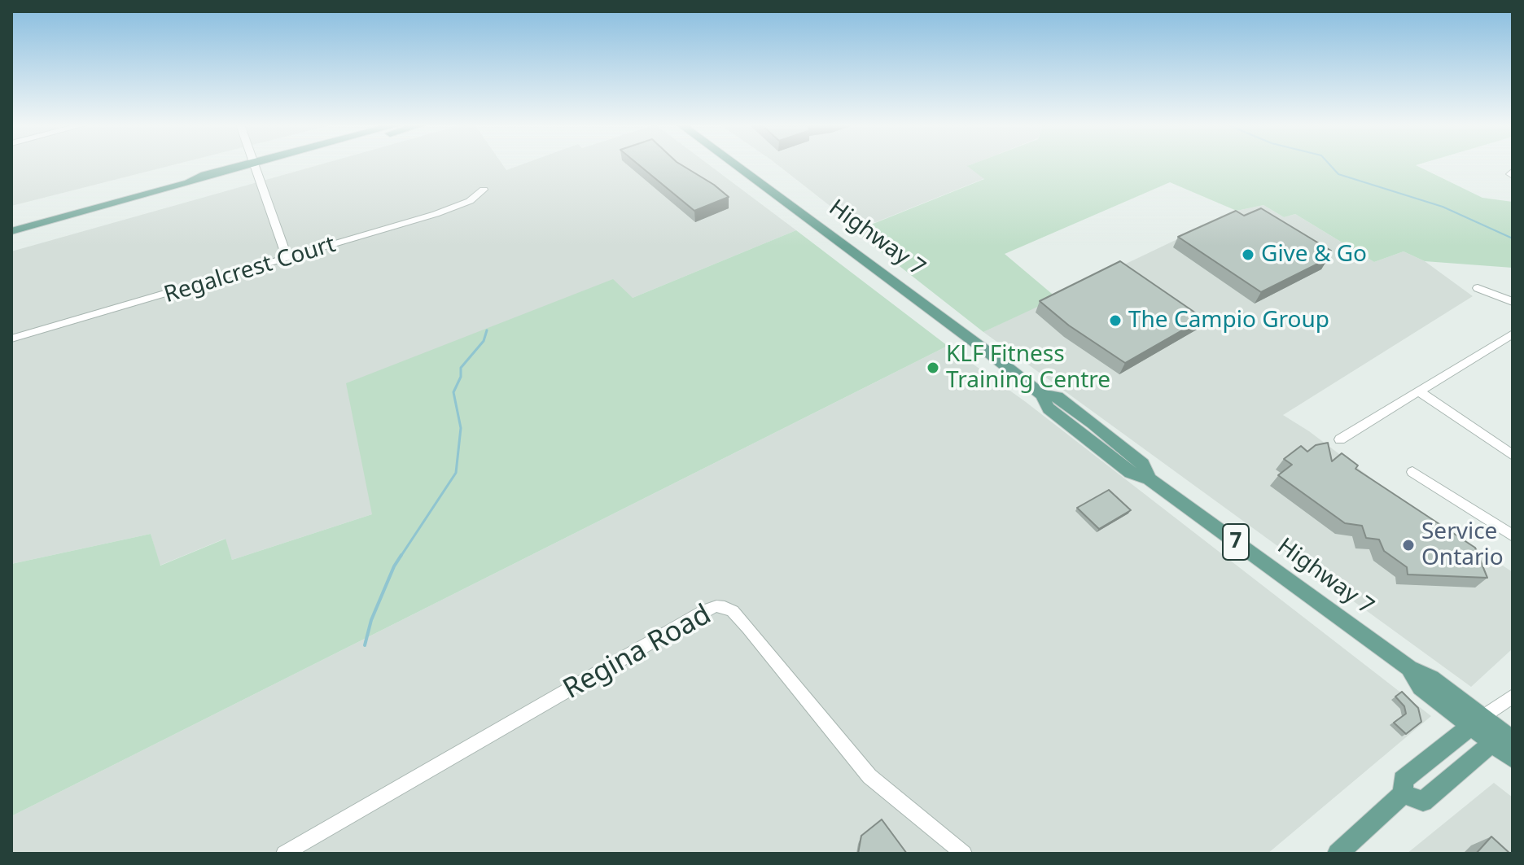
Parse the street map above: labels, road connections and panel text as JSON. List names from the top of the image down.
{
  "streets": {
    "main road": ["Highway 7", "7"],
    "street": ["Regalcrest Court", "Regina Road"]
  },
  "places": [
    "Give & Go",
    "The Campio Group",
    "KLF Fitness Training Centre",
    "Service Ontario"
  ]
}
